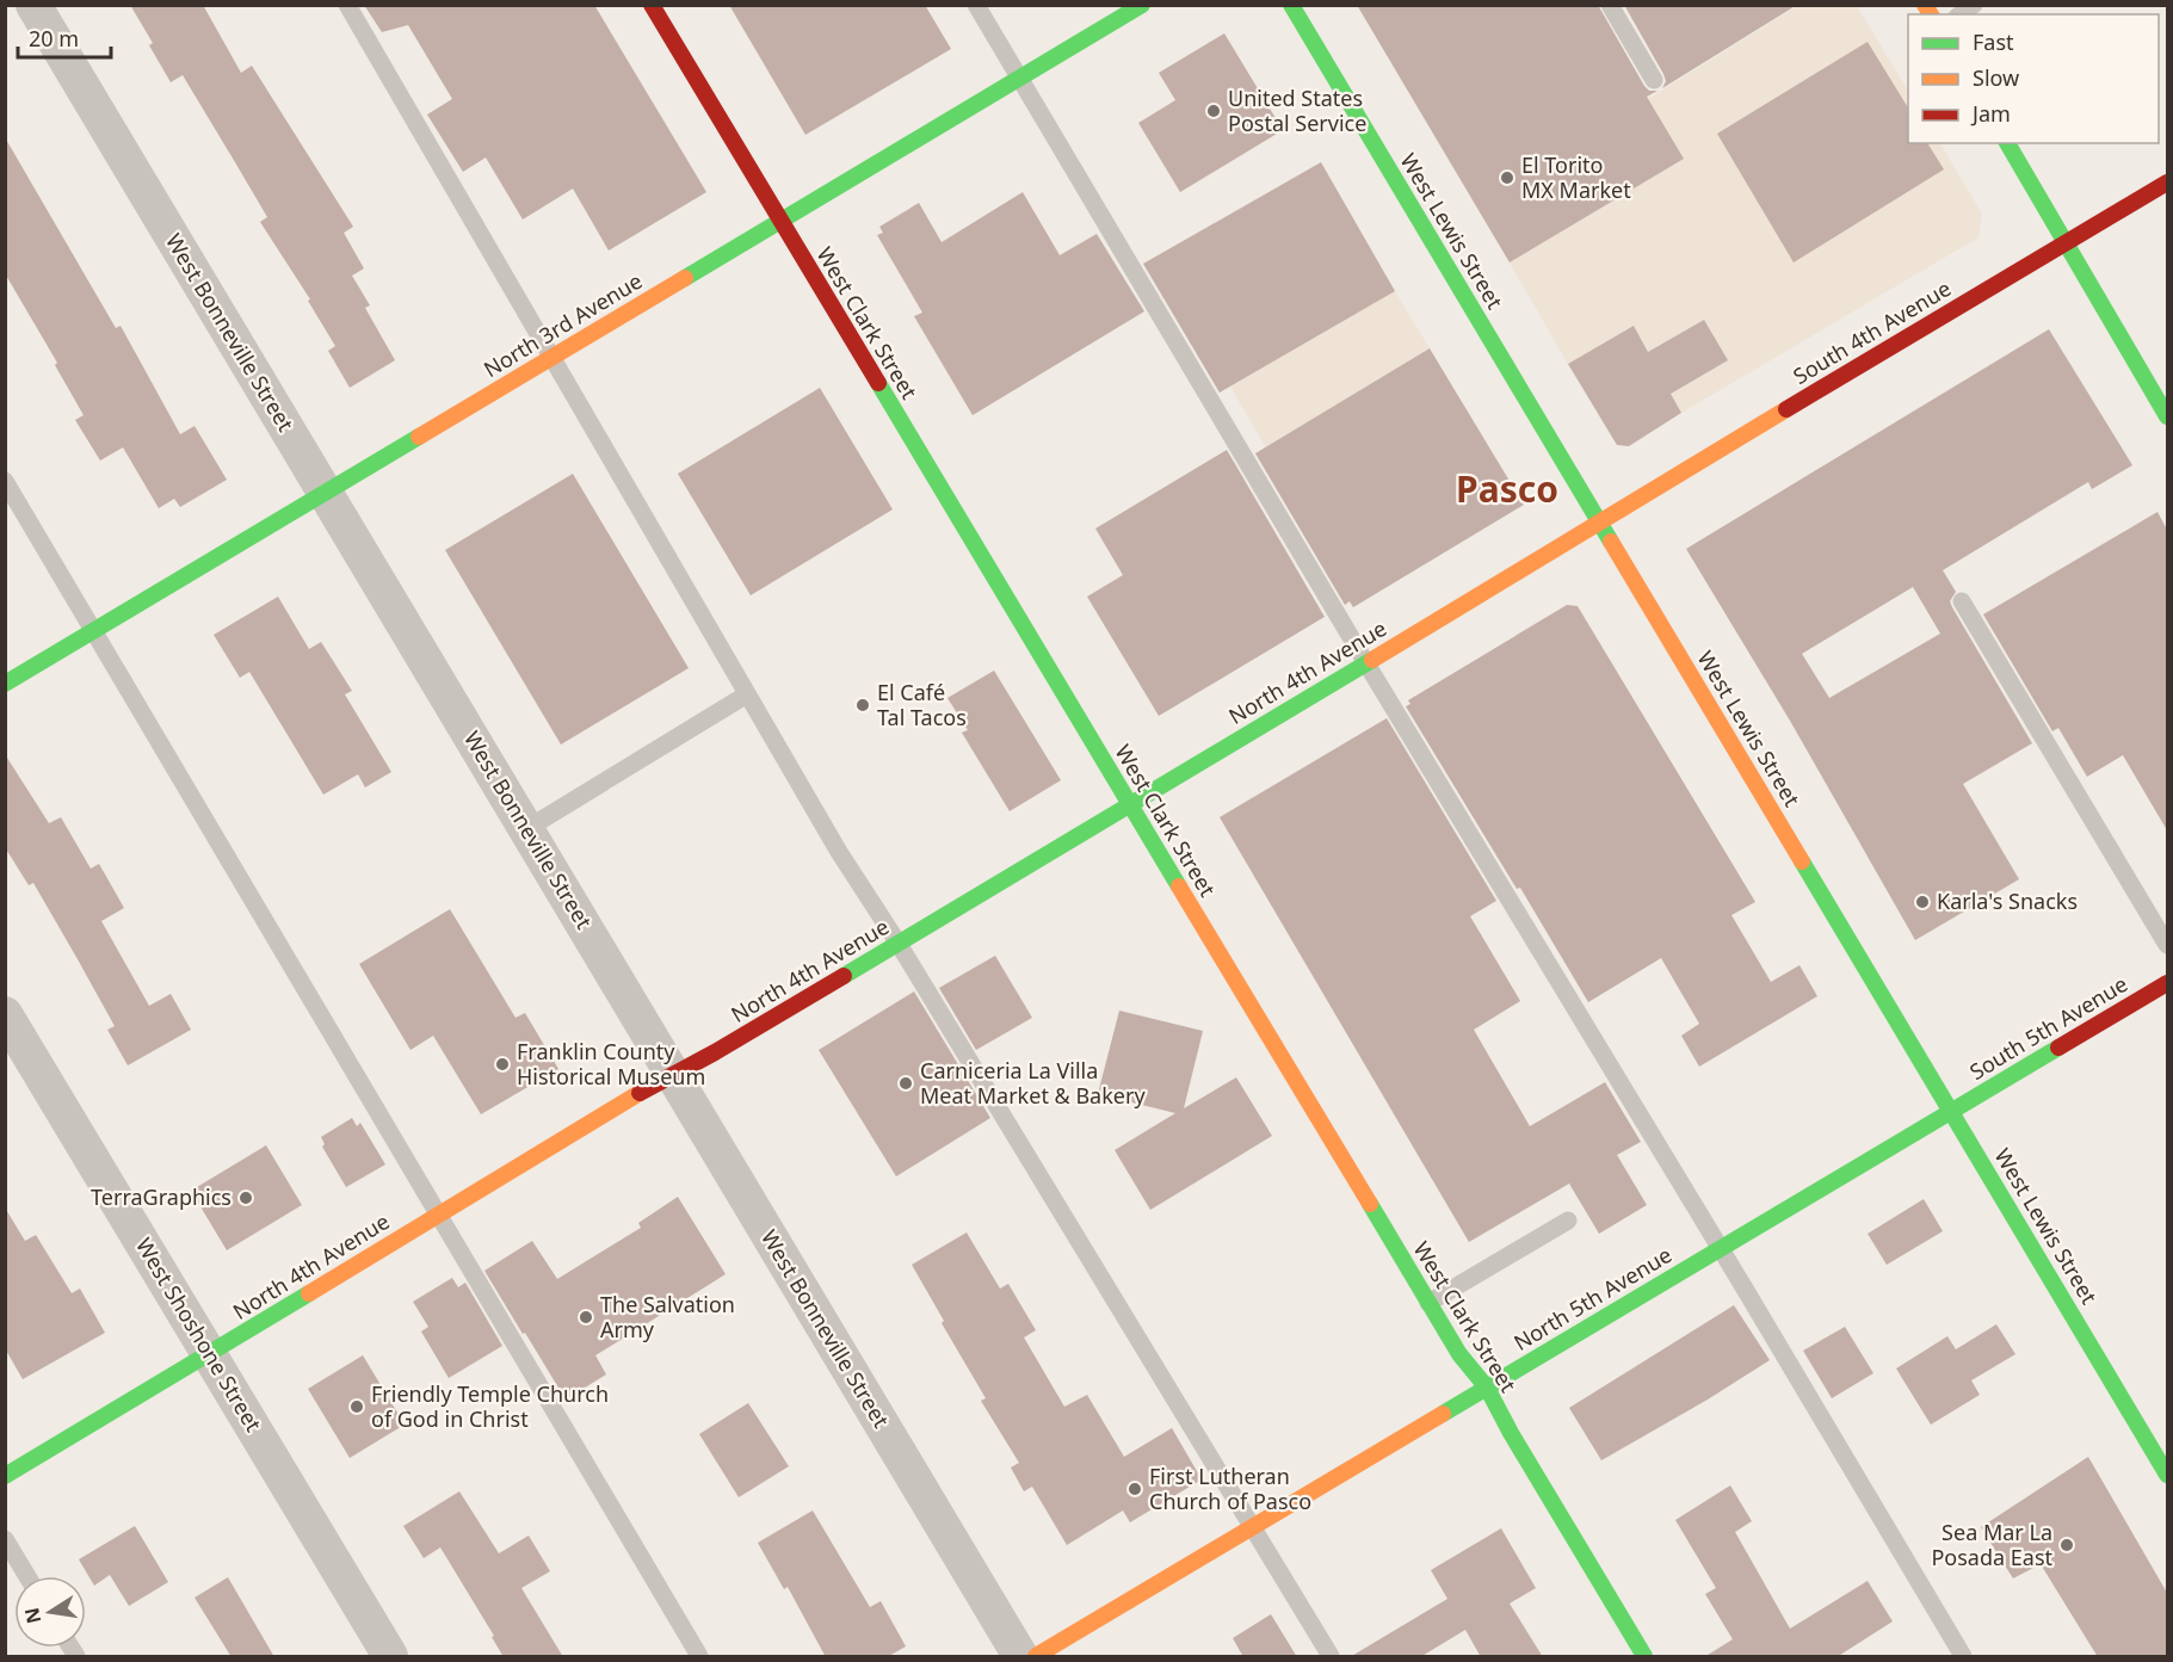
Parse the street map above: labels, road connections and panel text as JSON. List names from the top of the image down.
{
  "streets": {
    "street": [
      "West Lewis Street",
      "West Clark Street",
      "North 3rd Avenue",
      "West Bonneville Street",
      "South 4th Avenue",
      "North 4th Avenue",
      "South 5th Avenue",
      "North 5th Avenue",
      "West Shoshone Street"
    ]
  },
  "crossings": [
    ["West Lewis Street", "South 4th Avenue"],
    ["West Lewis Street", "North 4th Avenue"],
    ["West Lewis Street", "South 5th Avenue"],
    ["West Lewis Street", "North 5th Avenue"],
    ["West Clark Street", "North 3rd Avenue"],
    ["West Clark Street", "North 4th Avenue"],
    ["West Clark Street", "North 5th Avenue"],
    ["North 3rd Avenue", "West Bonneville Street"],
    ["West Bonneville Street", "North 4th Avenue"],
    ["South 4th Avenue", "North 4th Avenue"],
    ["North 4th Avenue", "West Shoshone Street"],
    ["South 5th Avenue", "North 5th Avenue"]
  ],
  "districts": ["Pasco"],
  "places": [
    "United States Postal Service",
    "El Torito MX Market",
    "El Café Tal Tacos",
    "Karla's Snacks",
    "Franklin County Historical Museum",
    "Carniceria La Villa Meat Market & Bakery",
    "TerraGraphics",
    "The Salvation Army",
    "Friendly Temple Church of God in Christ",
    "First Lutheran Church of Pasco",
    "Sea Mar La Posada East"
  ],
  "legend": ["Fast", "Slow", "Jam"],
  "scale_bar": "20 m",
  "north": "left"
}
